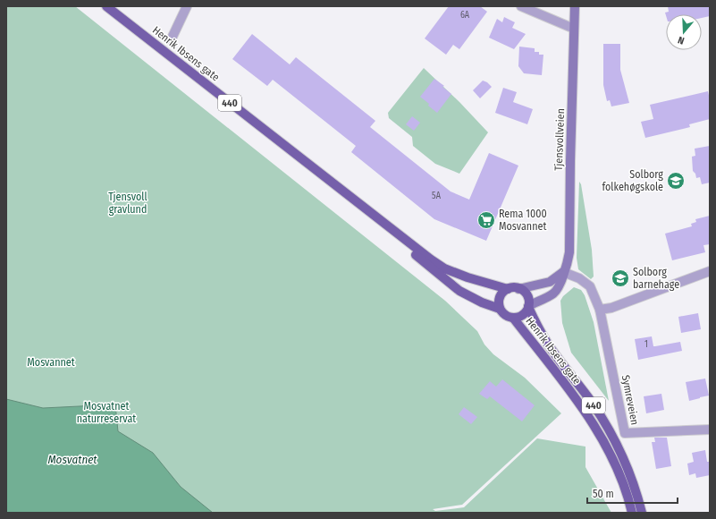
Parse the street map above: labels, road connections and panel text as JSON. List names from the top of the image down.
{
  "streets": {
    "main road": ["Henrik Ibsens gate", "440"],
    "street": ["Tjensvollveien", "Symreveien"]
  },
  "crossings": [
    ["Henrik Ibsens gate", "440"],
    ["Henrik Ibsens gate", "Tjensvollveien"],
    ["440", "Tjensvollveien"]
  ],
  "water": ["Mosvatnet"],
  "parks": ["Tjensvoll gravlund", "Mosvannet", "Mosvatnet naturreservat"],
  "places": {
    "school or university": ["Solborg folkehøgskole", "Solborg barnehage"],
    "supermarket": ["Rema 1000 Mosvannet"]
  },
  "house_numbers": ["6A", "5A", "1"],
  "scale_bar": "50 m",
  "north": "bottom"
}
